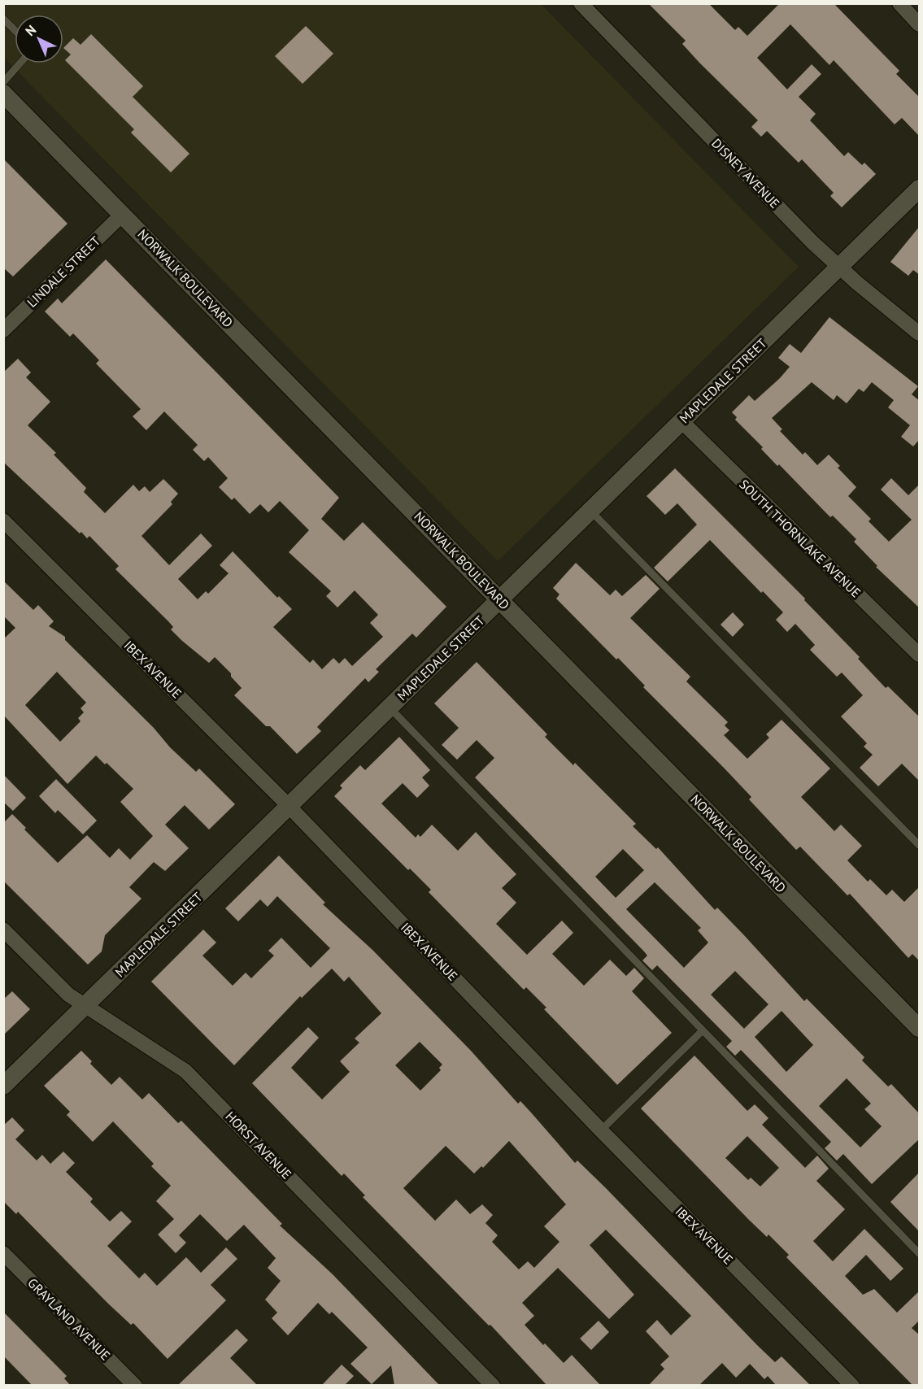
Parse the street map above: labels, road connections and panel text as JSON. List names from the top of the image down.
{
  "streets": {
    "street": [
      "DISNEY AVENUE",
      "LINDALE STREET",
      "NORWALK BOULEVARD",
      "MAPLEDALE STREET",
      "SOUTH THORNLAKE AVENUE",
      "IBEX AVENUE",
      "HORST AVENUE",
      "GRAYLAND AVENUE"
    ]
  },
  "crossings": [
    ["DISNEY AVENUE", "MAPLEDALE STREET"],
    ["LINDALE STREET", "NORWALK BOULEVARD"],
    ["NORWALK BOULEVARD", "MAPLEDALE STREET"],
    ["MAPLEDALE STREET", "SOUTH THORNLAKE AVENUE"],
    ["MAPLEDALE STREET", "IBEX AVENUE"],
    ["MAPLEDALE STREET", "HORST AVENUE"]
  ],
  "north": "top left"
}
